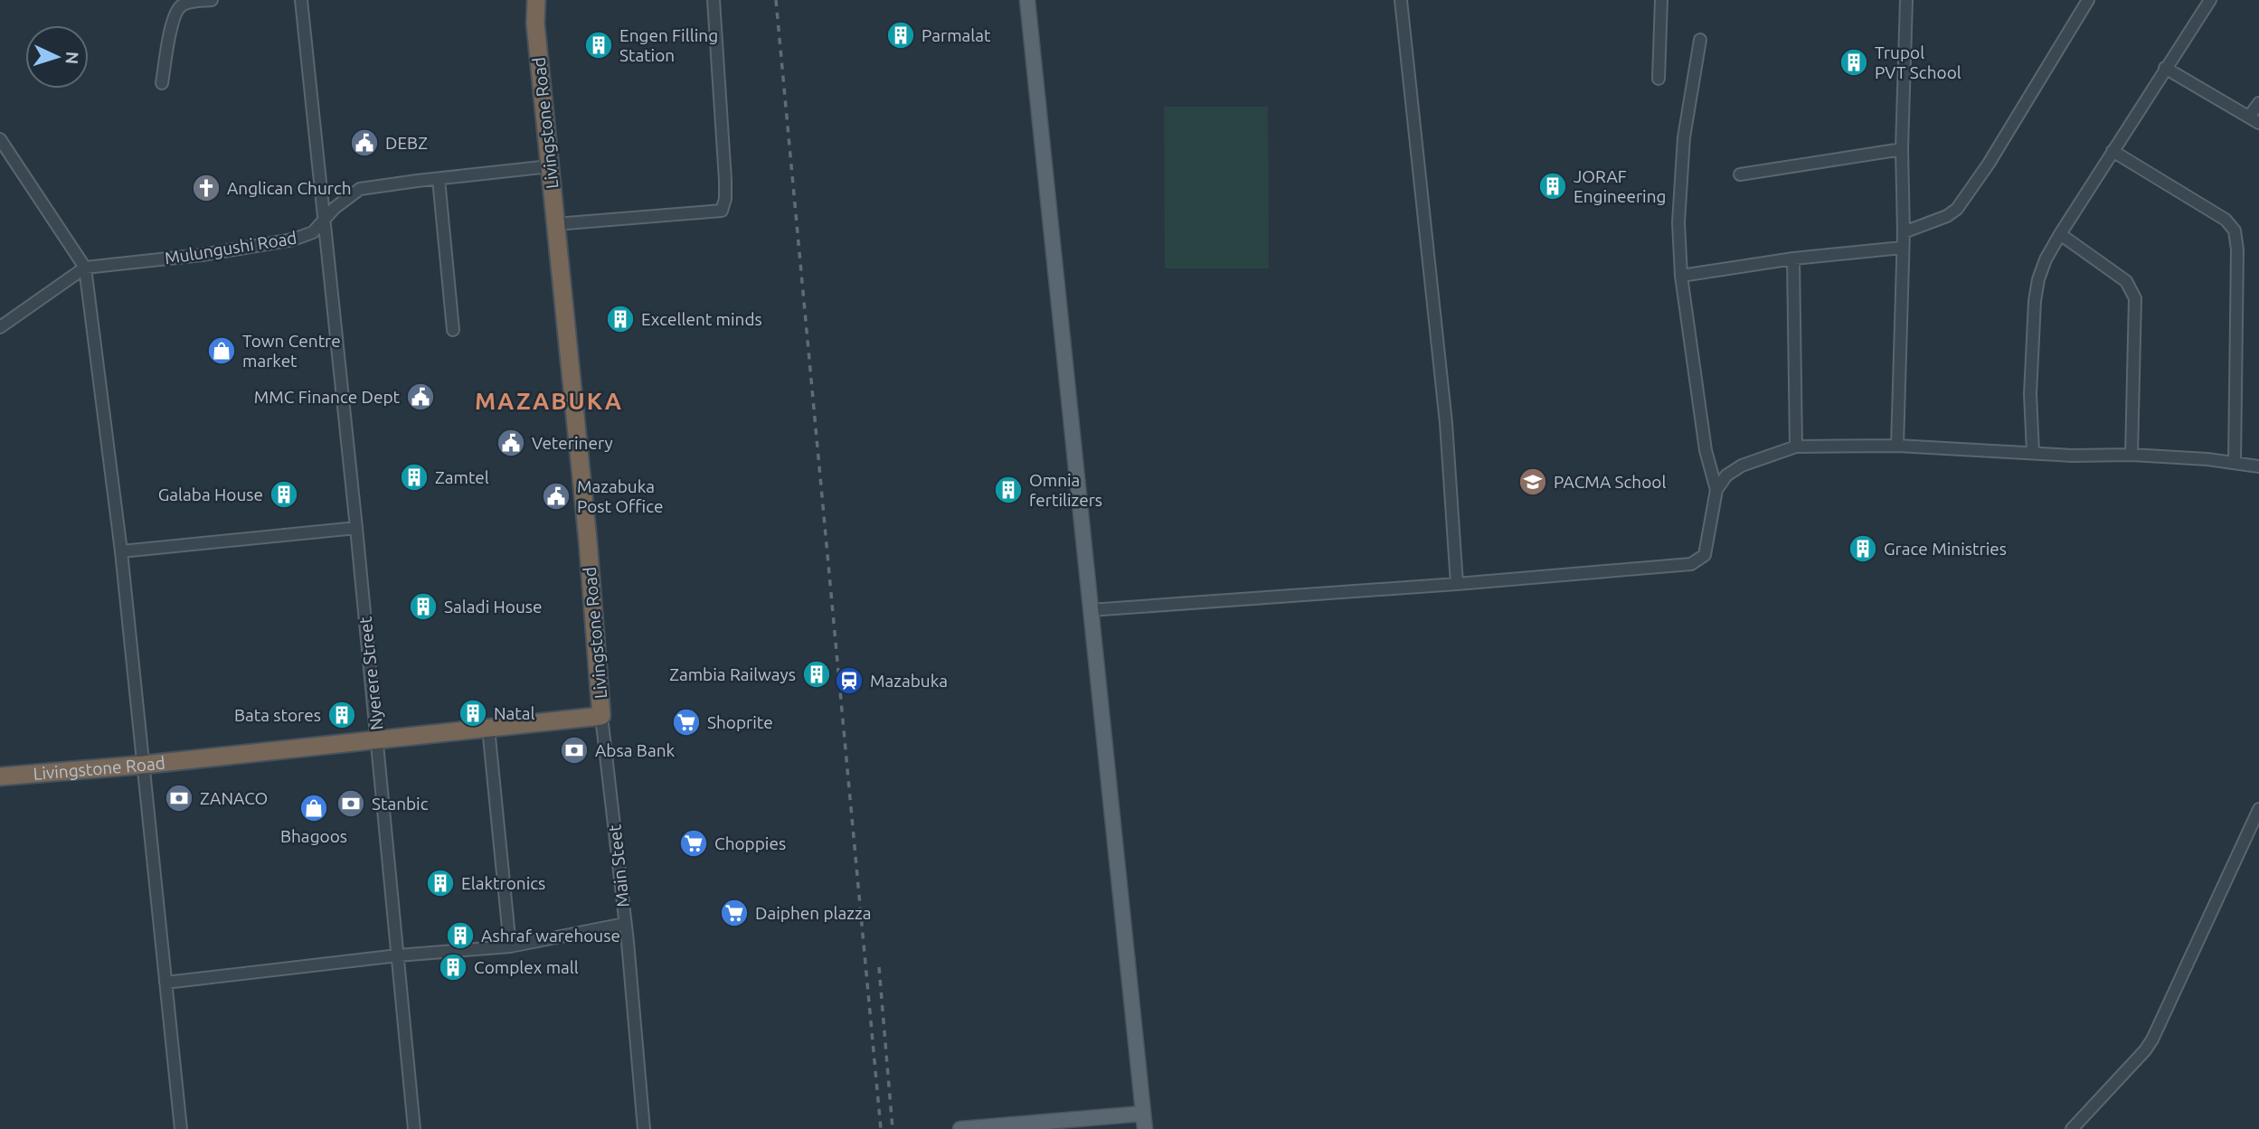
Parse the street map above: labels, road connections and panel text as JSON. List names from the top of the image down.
{
  "streets": {
    "highway": ["Livingstone Road"],
    "street": ["Mulungushi Road", "Nyerere Street", "Main Steet"]
  },
  "crossings": [
    ["Livingstone Road", "Mulungushi Road"],
    ["Livingstone Road", "Nyerere Street"],
    ["Livingstone Road", "Main Steet"],
    ["Mulungushi Road", "Nyerere Street"]
  ],
  "districts": ["MAZABUKA"],
  "places": {
    "building": [
      "Parmalat",
      "Engen Filling Station",
      "Trupol PVT School",
      "JORAF Engineering",
      "Excellent minds",
      "Zamtel",
      "Omnia fertilizers",
      "Galaba House",
      "Grace Ministries",
      "Saladi House",
      "Zambia Railways",
      "Natal",
      "Bata stores",
      "Elaktronics",
      "Ashraf warehouse",
      "Complex mall"
    ],
    "public building": [
      "DEBZ",
      "MMC Finance Dept",
      "Veterinery",
      "Mazabuka Post Office"
    ],
    "church": ["Anglican Church"],
    "shop": ["Town Centre market", "Bhagoos"],
    "school or university": ["PACMA School"],
    "station": ["Mazabuka"],
    "supermarket": ["Shoprite", "Choppies", "Daiphen plazza"],
    "bank": ["Absa Bank", "ZANACO", "Stanbic"]
  },
  "north": "right"
}
